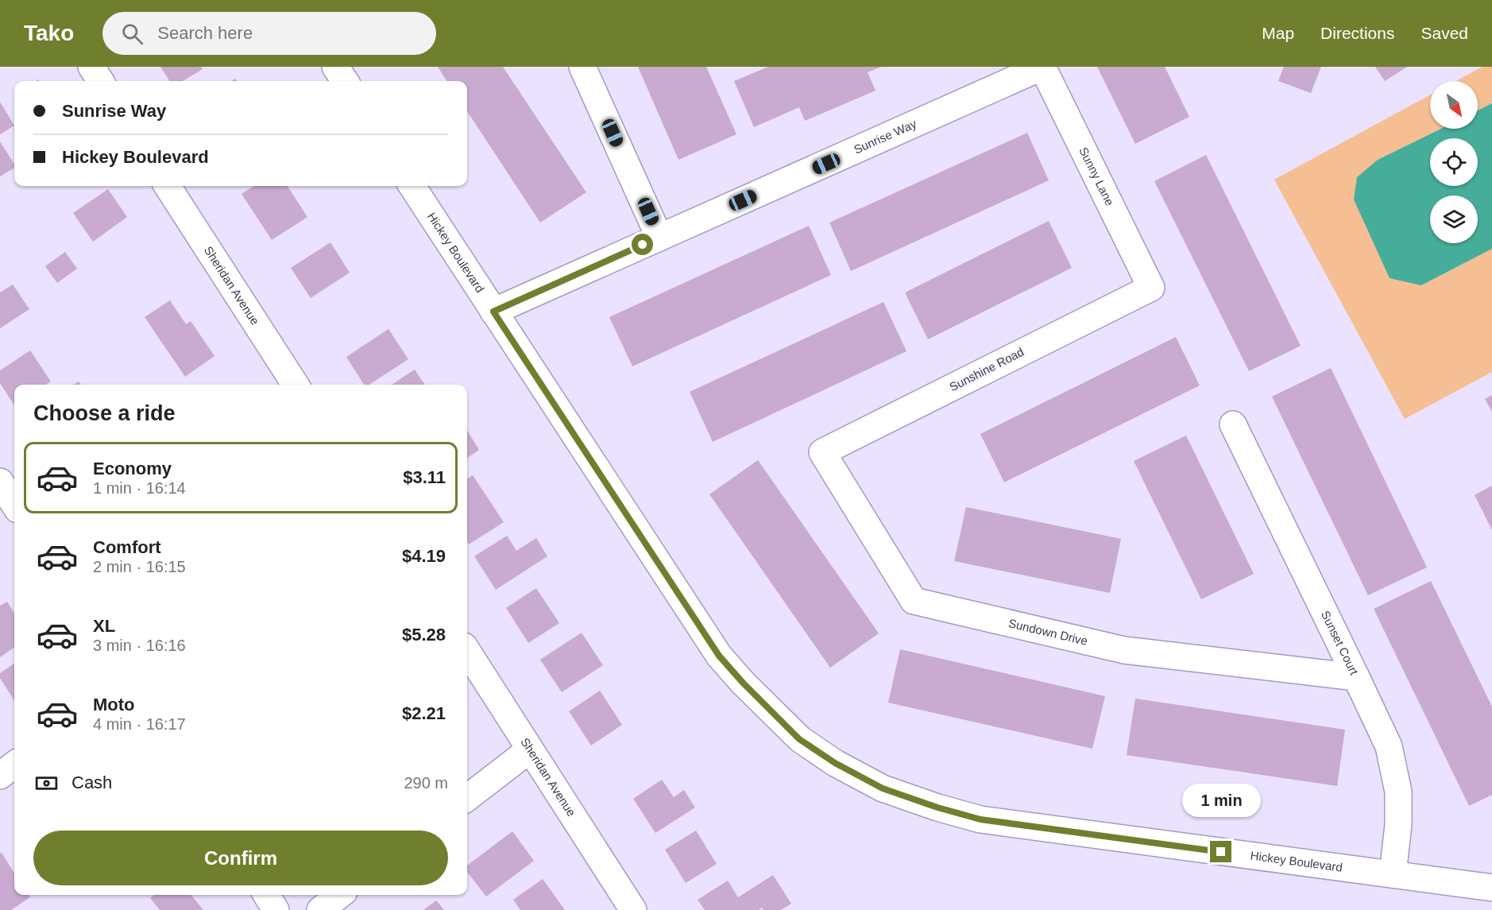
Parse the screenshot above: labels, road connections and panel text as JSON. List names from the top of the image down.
{
  "streets": {
    "street": [
      "Sunrise Way",
      "Sunny Lane",
      "Hickey Boulevard",
      "Sheridan Avenue",
      "Sunshine Road",
      "Sundown Drive",
      "Sunset Court"
    ]
  },
  "crossings": [
    ["Sunrise Way", "Sunny Lane"],
    ["Sunrise Way", "Hickey Boulevard"],
    ["Sunny Lane", "Sunshine Road"],
    ["Hickey Boulevard", "Sunset Court"],
    ["Sunshine Road", "Sundown Drive"],
    ["Sundown Drive", "Sunset Court"]
  ],
  "north": "bottom right",
  "page": {
    "header": "Tako",
    "search": "Search here",
    "nav": ["Map", "Directions", "Saved"],
    "banner": ["Sunrise Way", "Hickey Boulevard"],
    "heading": "Choose a ride",
    "list": [
      {
        "name": "Economy",
        "note": "1 min · 16:14",
        "value": "$3.11"
      },
      {
        "name": "Comfort",
        "note": "2 min · 16:15",
        "value": "$4.19"
      },
      {
        "name": "XL",
        "note": "3 min · 16:16",
        "value": "$5.28"
      },
      {
        "name": "Moto",
        "note": "4 min · 16:17",
        "value": "$2.21"
      }
    ],
    "pay": ["Cash", "290 m"],
    "bubble": "1 min",
    "buttons": "Confirm"
  }
}
